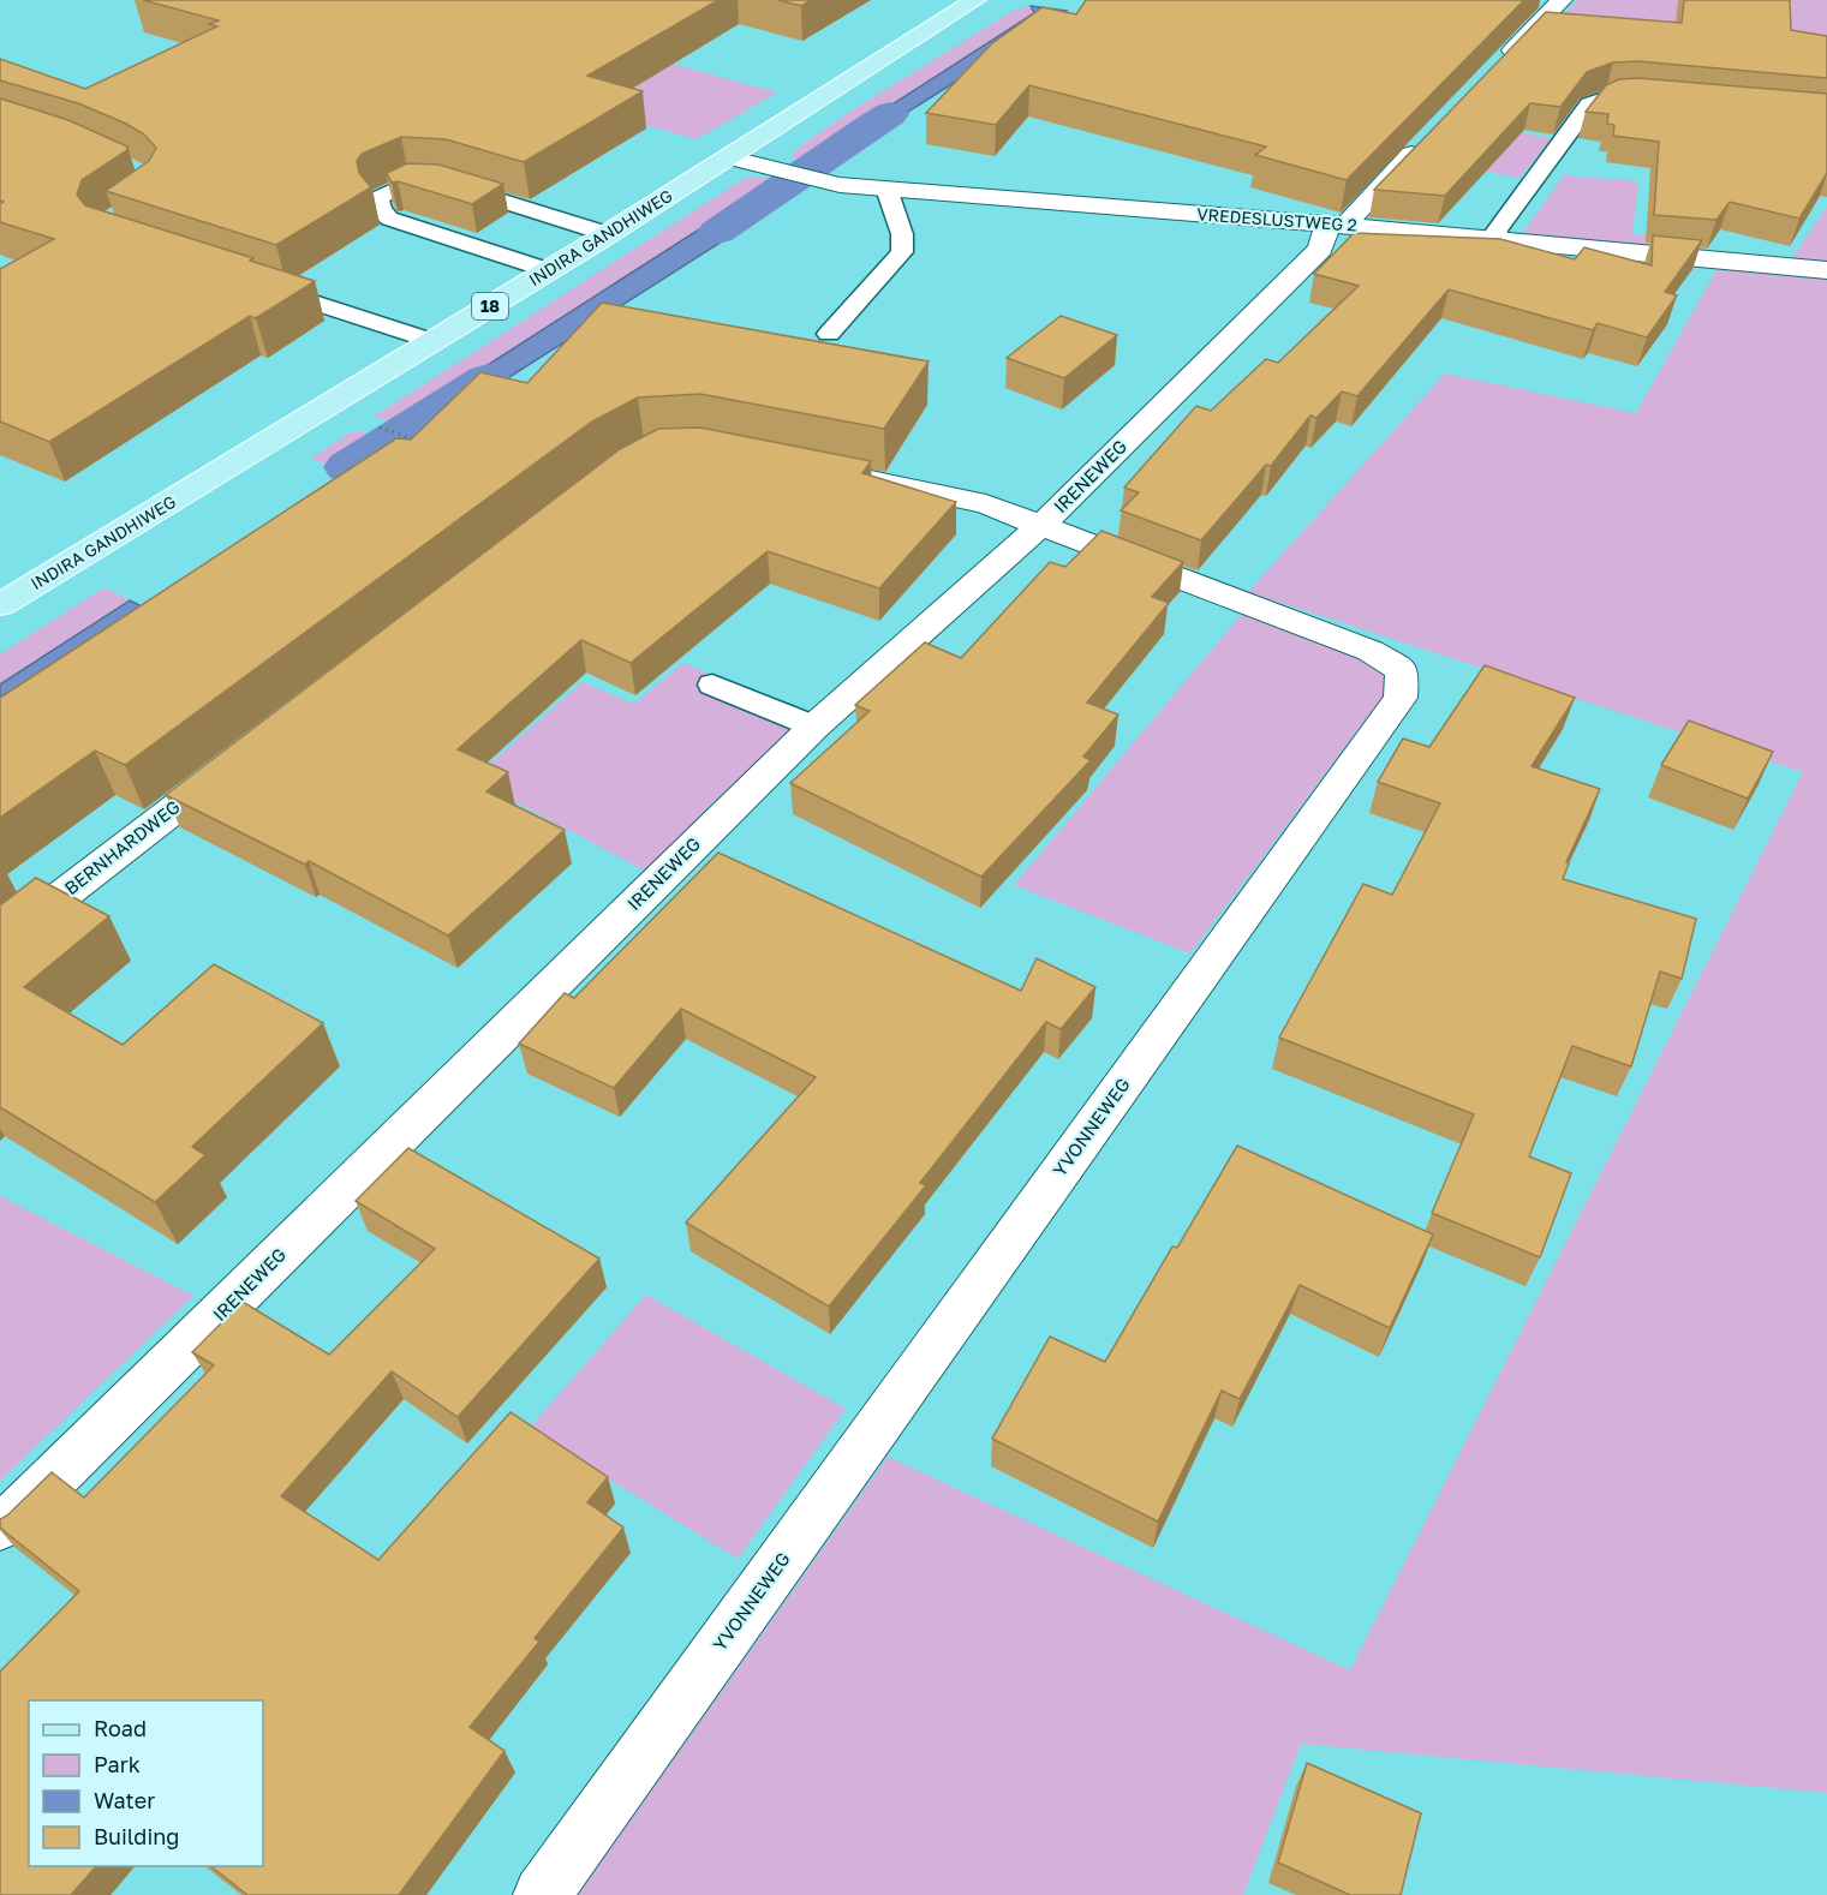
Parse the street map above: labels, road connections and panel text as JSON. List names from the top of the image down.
{
  "streets": {
    "main road": ["INDIRA GANDHIWEG", "18"],
    "street": [
      "VREDESLUSTWEG 2",
      "IRENEWEG",
      "BERNHARDWEG",
      "YVONNEWEG"
    ]
  },
  "crossings": [
    ["VREDESLUSTWEG 2", "INDIRA GANDHIWEG"],
    ["VREDESLUSTWEG 2", "IRENEWEG"],
    ["IRENEWEG", "YVONNEWEG"]
  ],
  "legend": [
    "Road",
    "Park",
    "Water",
    "Building"
  ]
}
